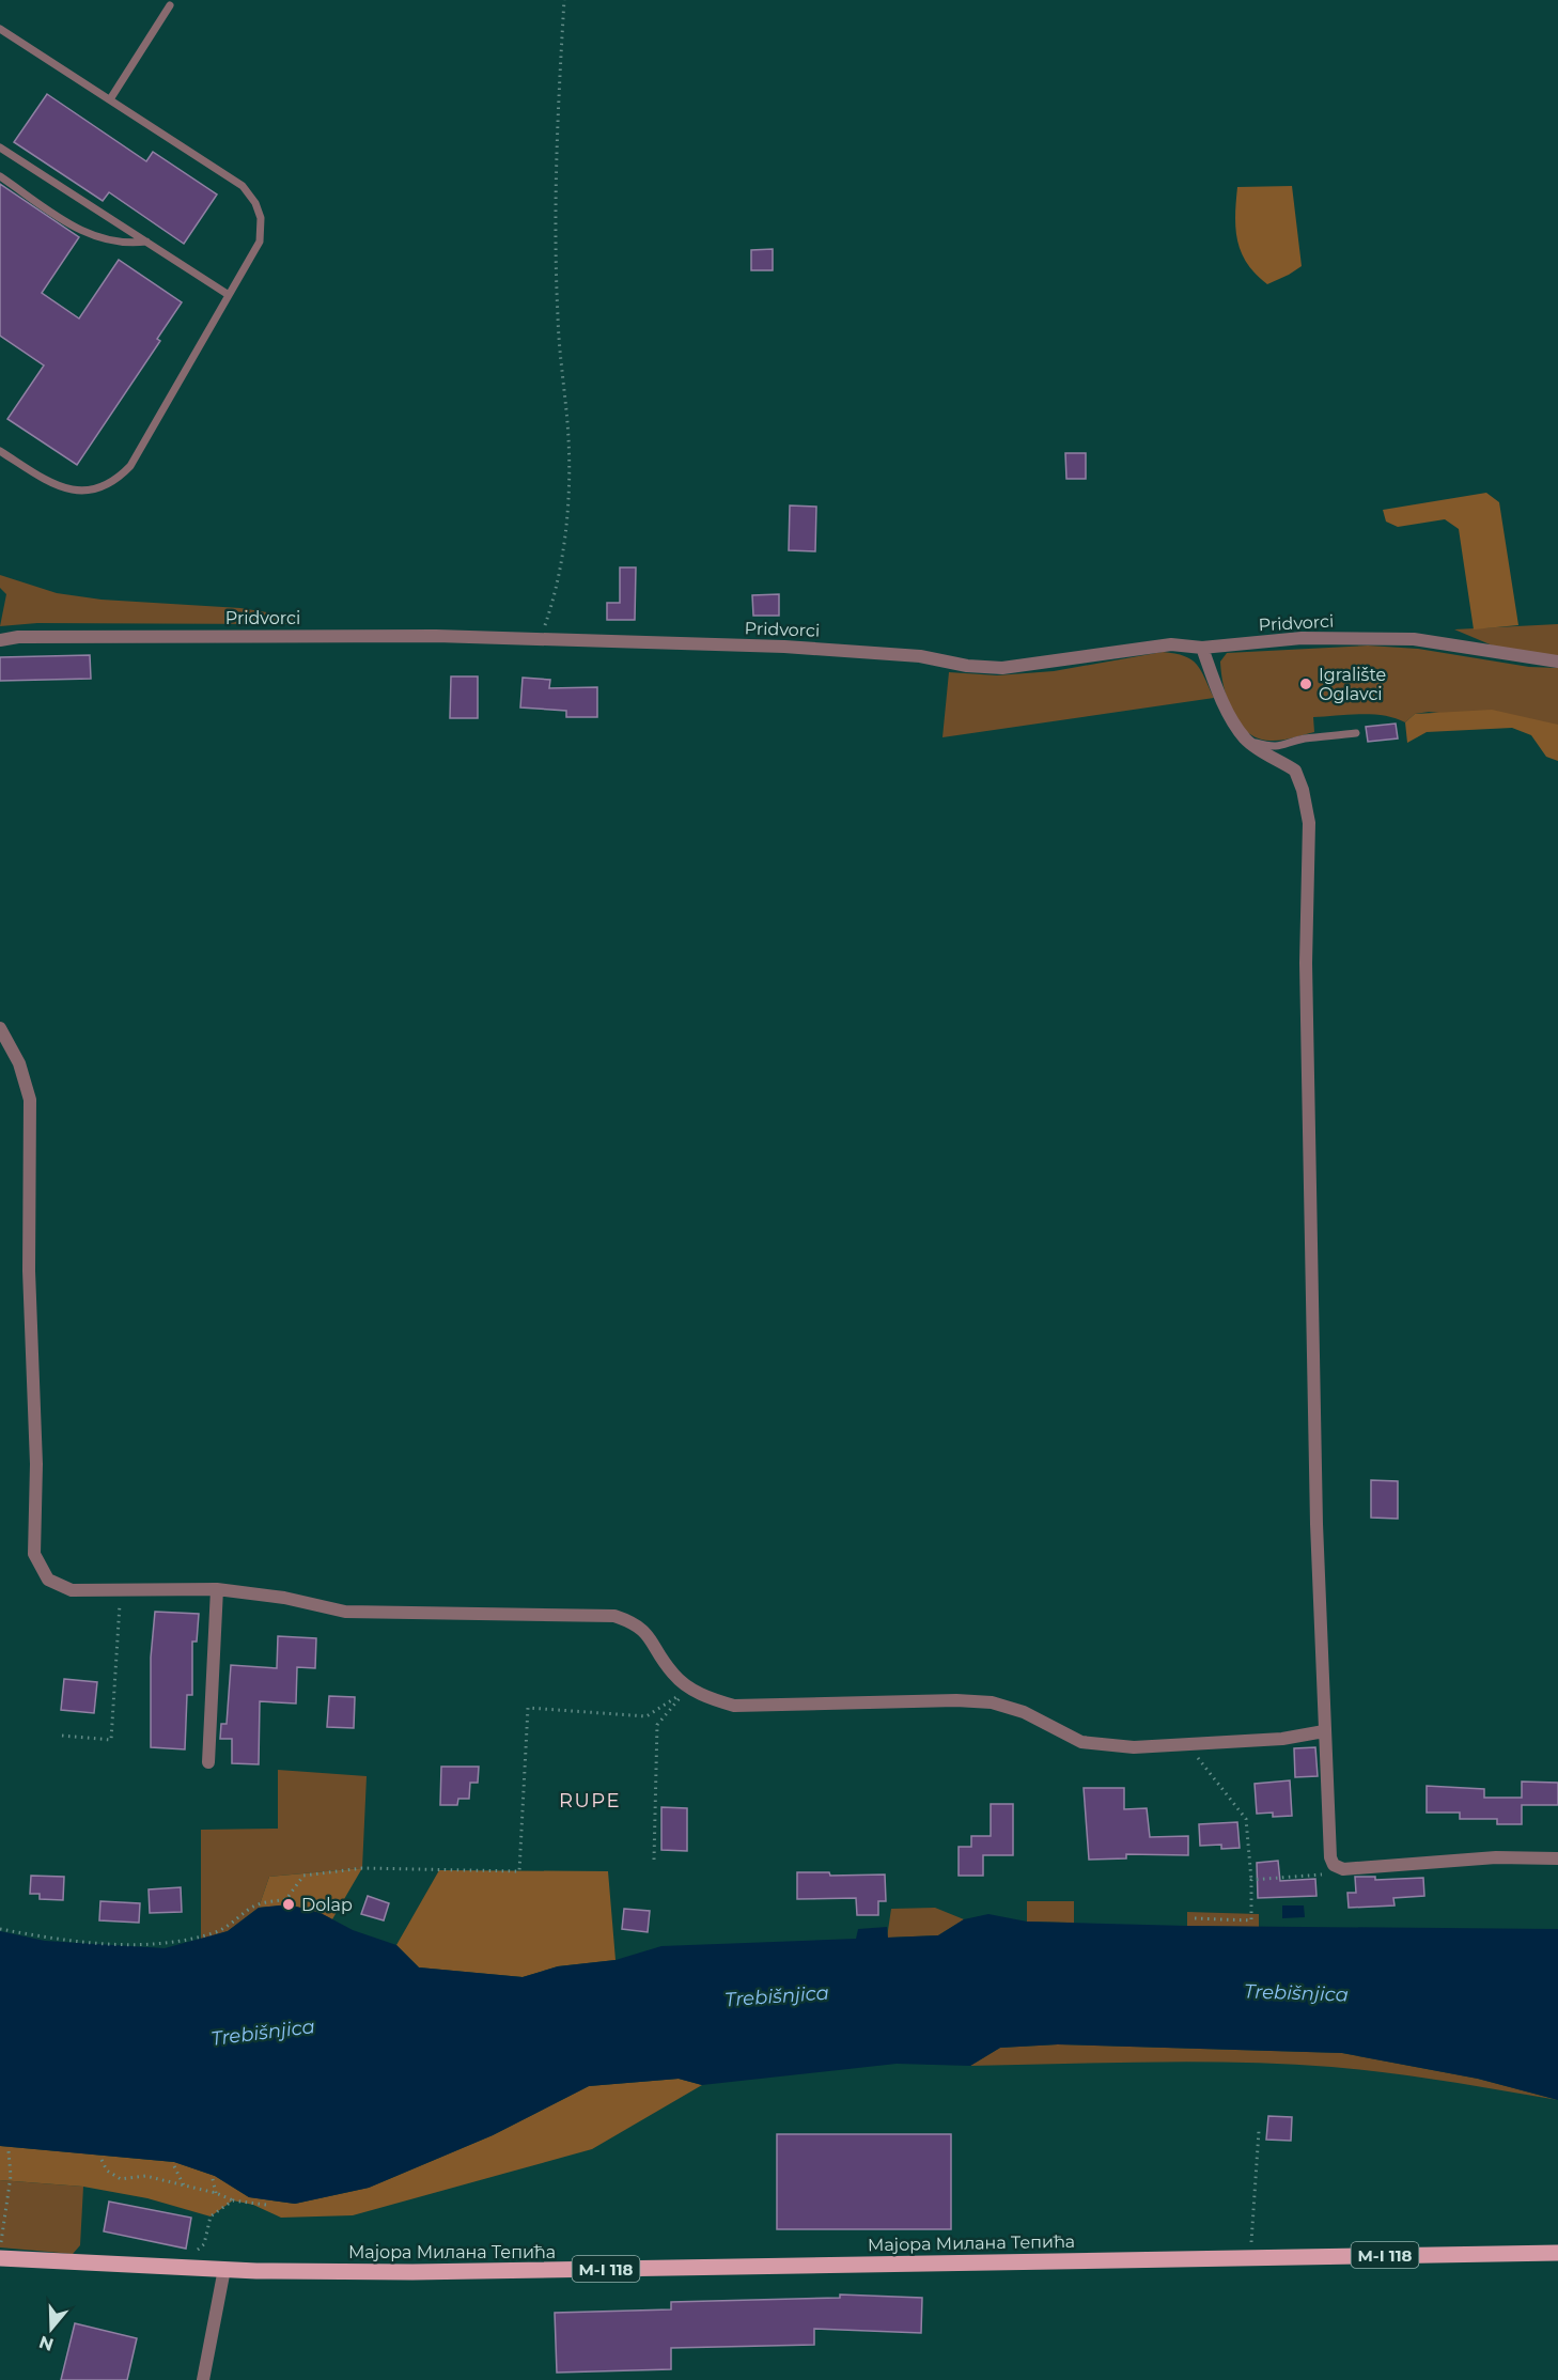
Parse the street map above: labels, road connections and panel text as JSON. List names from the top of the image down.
{
  "streets": {
    "main road": ["Мајора Милана Тепића", "M-I 118"],
    "street": ["Pridvorci"]
  },
  "crossings": [
    ["Мајора Милана Тепића", "M-I 118"]
  ],
  "districts": ["RUPE"],
  "water": ["Trebišnjica"],
  "places": ["Igralište Oglavci", "Dolap"],
  "north": "bottom"
}
